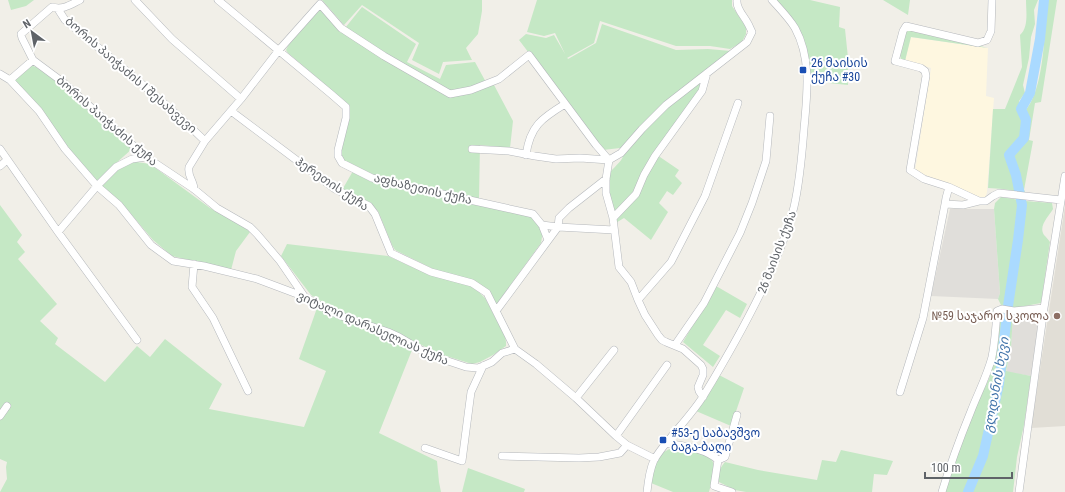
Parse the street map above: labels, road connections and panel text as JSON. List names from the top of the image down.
{
  "streets": {
    "street": [
      "ბორის პაიჭაძის I შესახვევი",
      "ბორის პაიჭაძის ქუჩა",
      "ჰერეთის ქუჩა",
      "აფხაზეთის ქუჩა",
      "26 მაისის ქუჩა",
      "ვიტალი დარასელიას ქუჩა"
    ]
  },
  "crossings": [
    ["ბორის პაიჭაძის I შესახვევი", "ბორის პაიჭაძის ქუჩა"],
    ["ბორის პაიჭაძის ქუჩა", "ვიტალი დარასელიას ქუჩა"]
  ],
  "water": ["გლდანის ხევი"],
  "places": {
    "transit": ["26 მაისის ქუჩა #30", "#53-ე საბავშვო ბაგა-ბაღი"],
    "other": ["№59 საჯარო სკოლა"]
  },
  "scale_bar": "100 m",
  "north": "top left"
}
